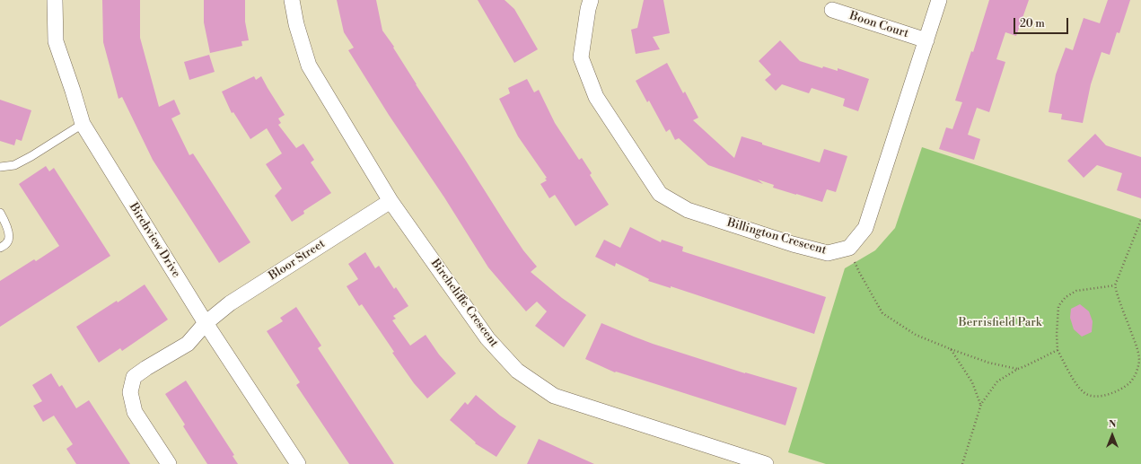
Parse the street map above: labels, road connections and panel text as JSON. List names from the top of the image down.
{
  "streets": {
    "street": [
      "Boon Court",
      "Billington Crescent",
      "Birchview Drive",
      "Bloor Street",
      "Birchcliffe Crescent"
    ]
  },
  "crossings": [
    ["Birchview Drive", "Bloor Street"],
    ["Bloor Street", "Birchcliffe Crescent"]
  ],
  "parks": ["Berrisfield Park"],
  "scale_bar": "20 m",
  "north": "top"
}
